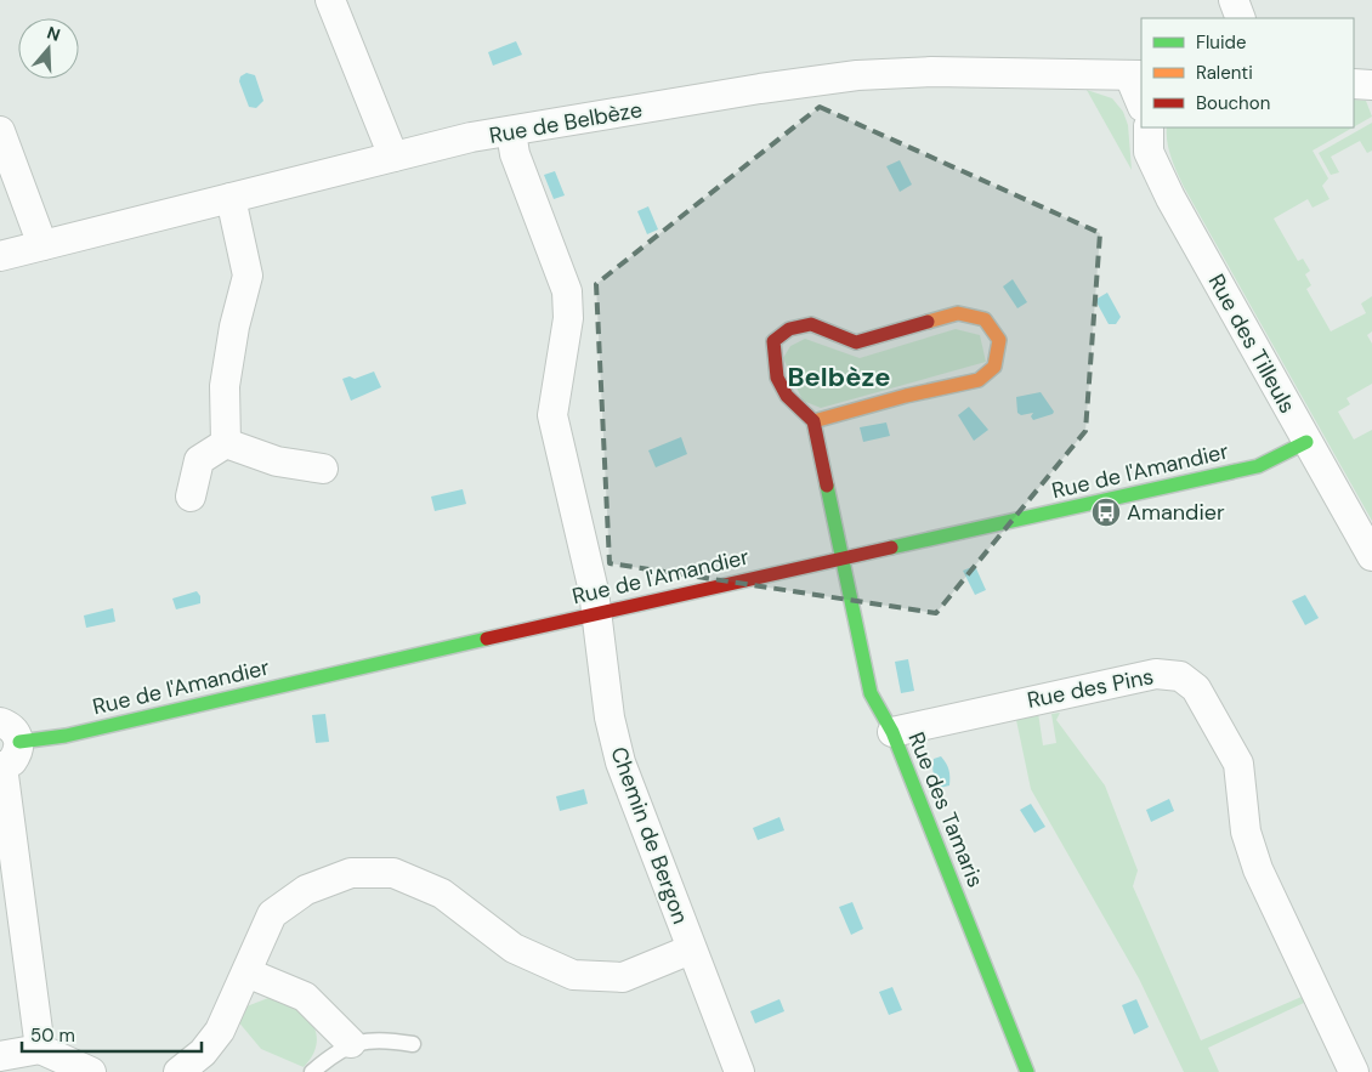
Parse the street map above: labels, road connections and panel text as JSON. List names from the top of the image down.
{
  "streets": {
    "street": [
      "Rue de Belbèze",
      "Rue des Tilleuls",
      "Rue de l'Amandier",
      "Rue des Pins",
      "Rue des Tamaris",
      "Chemin de Bergon"
    ]
  },
  "crossings": [
    ["Rue de Belbèze", "Chemin de Bergon"],
    ["Rue des Tilleuls", "Rue de l'Amandier"],
    ["Rue de l'Amandier", "Rue des Tamaris"],
    ["Rue de l'Amandier", "Chemin de Bergon"],
    ["Rue des Pins", "Rue des Tamaris"]
  ],
  "districts": ["Belbèze"],
  "places": {
    "bus stop": ["Amandier"]
  },
  "legend": ["Fluide", "Ralenti", "Bouchon"],
  "scale_bar": "50 m",
  "north": "top"
}
